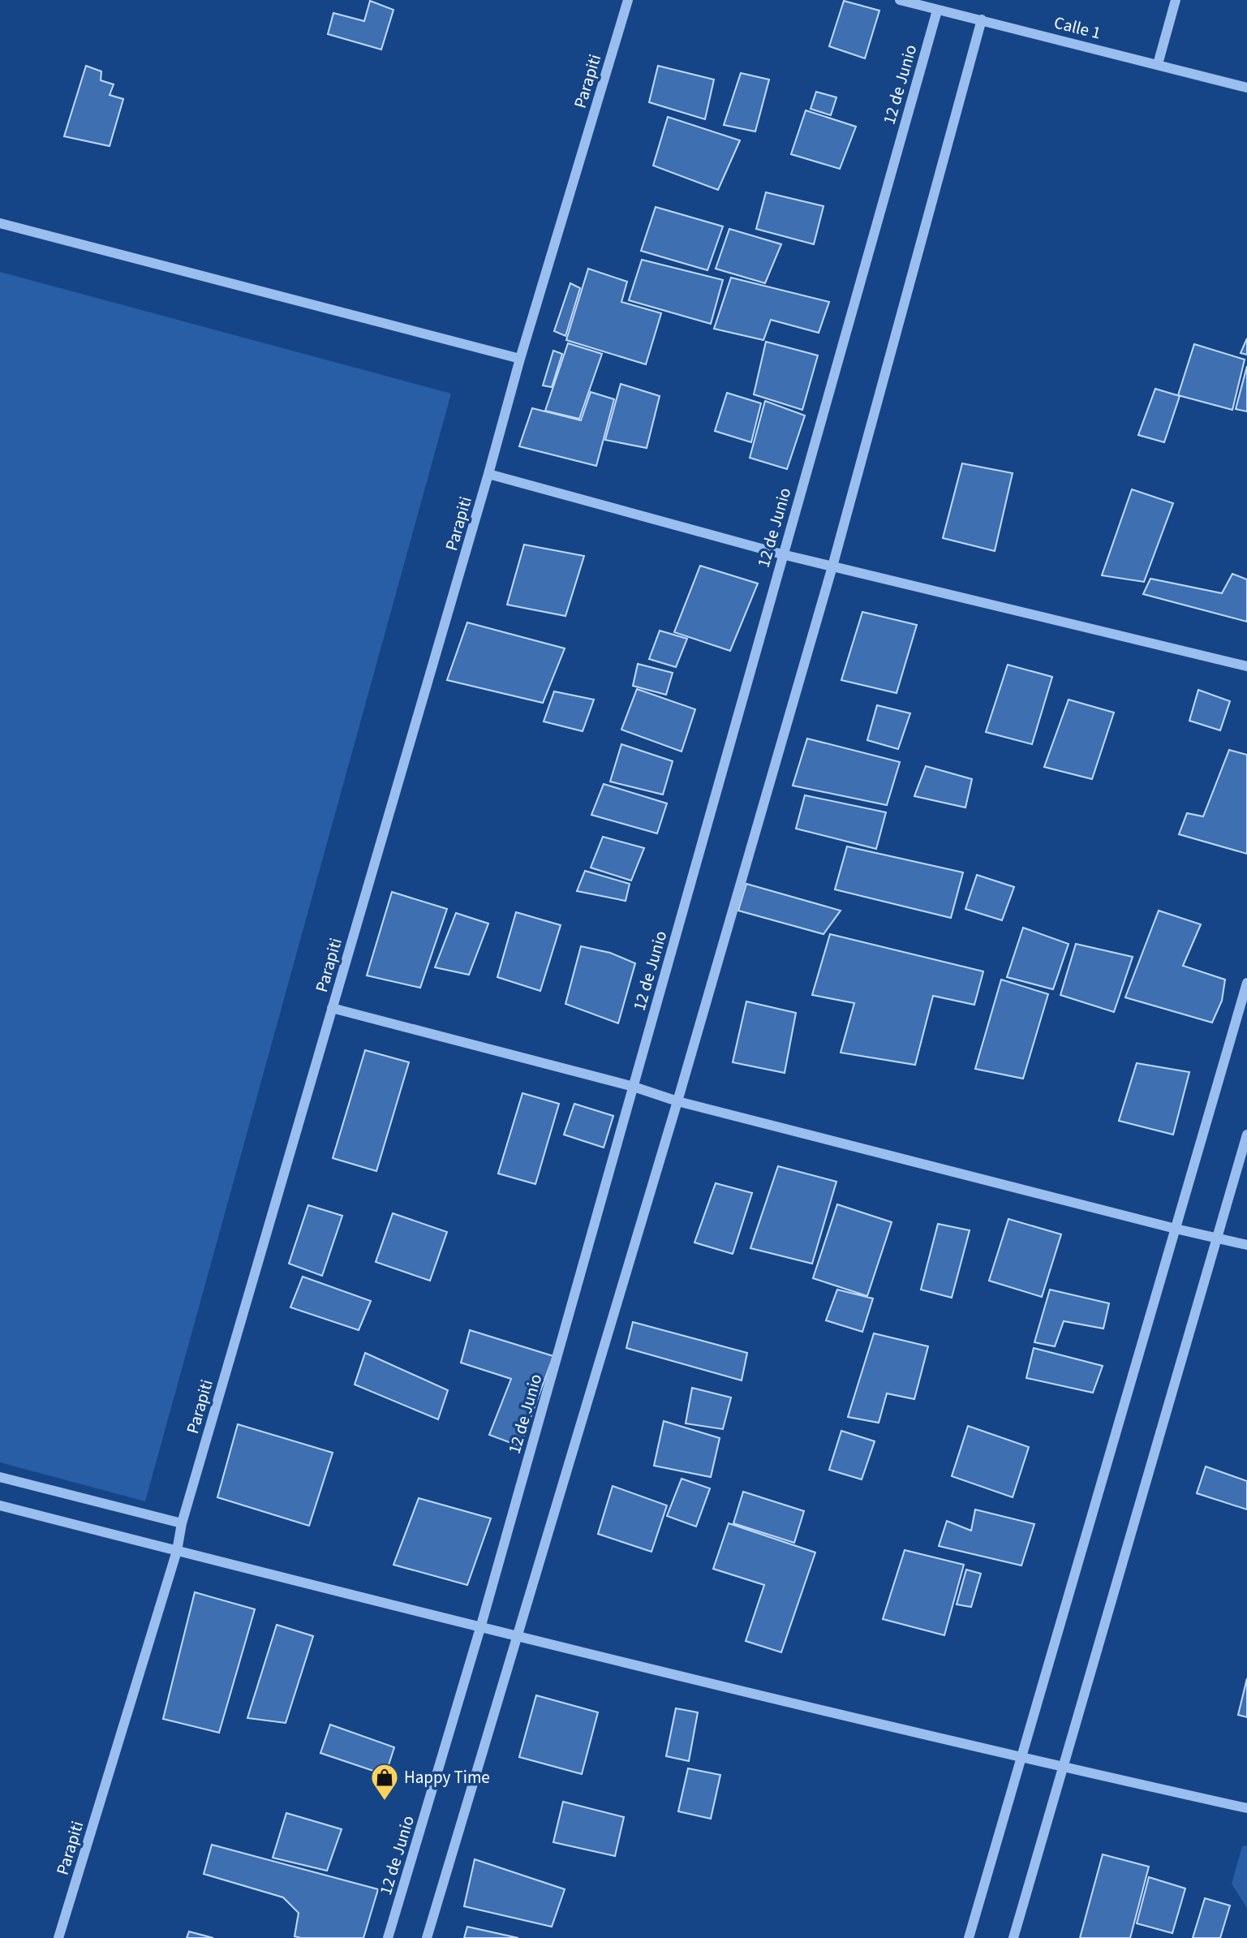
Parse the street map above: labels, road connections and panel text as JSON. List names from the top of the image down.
{
  "streets": {
    "street": ["Calle 1", "Parapiti", "12 de Junio"]
  },
  "crossings": [
    ["Calle 1", "12 de Junio"]
  ],
  "places": {
    "shop": ["Happy Time"]
  }
}
